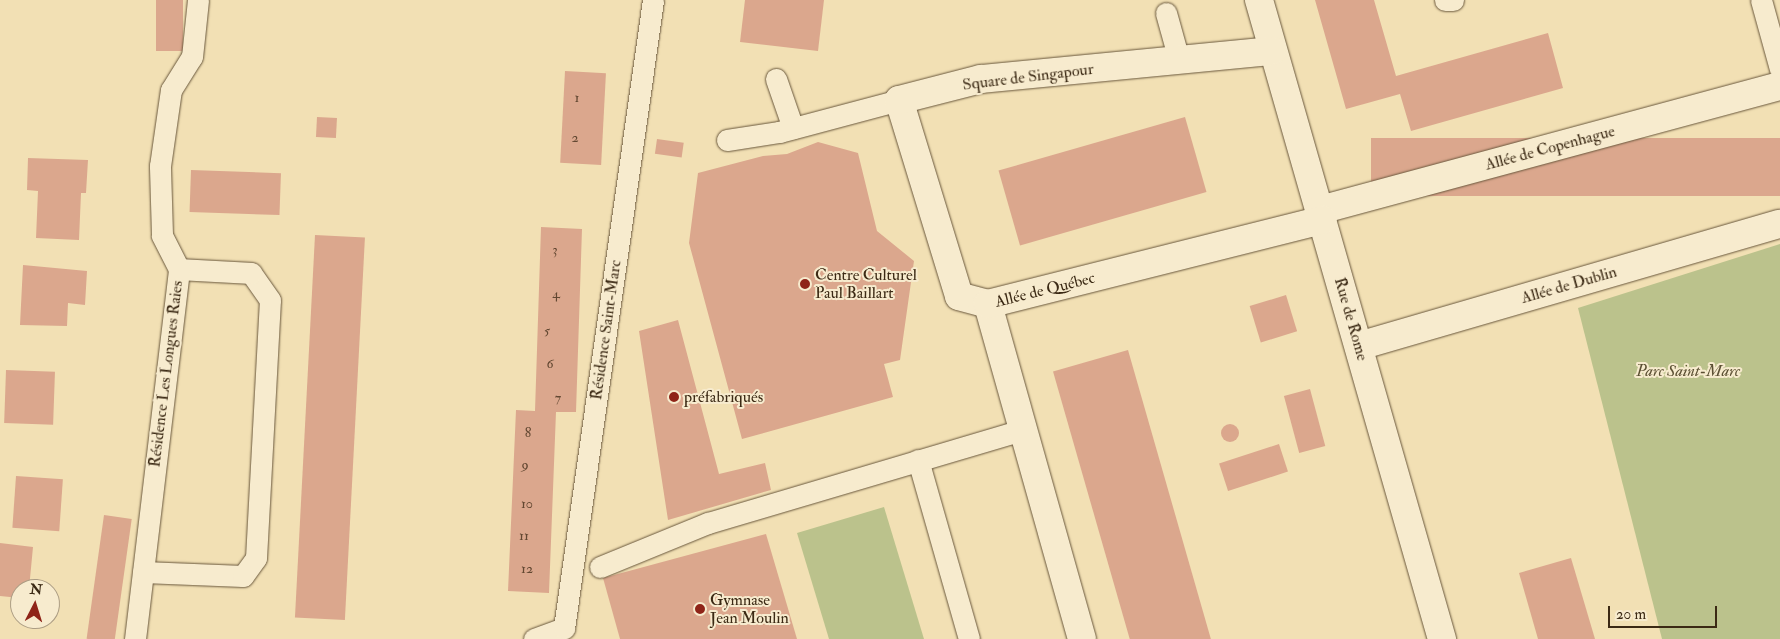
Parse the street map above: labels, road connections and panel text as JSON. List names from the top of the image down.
{
  "streets": {
    "street": [
      "Square de Singapour",
      "Allée de Copenhague",
      "Allée de Dublin",
      "Allée de Québec",
      "Rue de Rome"
    ],
    "lane": ["Résidence Saint-Marc", "Résidence Les Longues Raies"]
  },
  "crossings": [
    ["Square de Singapour", "Rue de Rome"],
    ["Allée de Copenhague", "Allée de Québec"],
    ["Allée de Copenhague", "Rue de Rome"],
    ["Allée de Dublin", "Rue de Rome"],
    ["Allée de Québec", "Rue de Rome"]
  ],
  "parks": ["Parc Saint-Marc"],
  "places": ["Centre Culturel Paul Baillart", "préfabriqués", "Gymnase Jean Moulin"],
  "house_numbers": [
    "1",
    "2",
    "3",
    "4",
    "5",
    "6",
    "7",
    "8",
    "9",
    "10",
    "11",
    "12"
  ],
  "scale_bar": "20 m",
  "north": "top"
}
